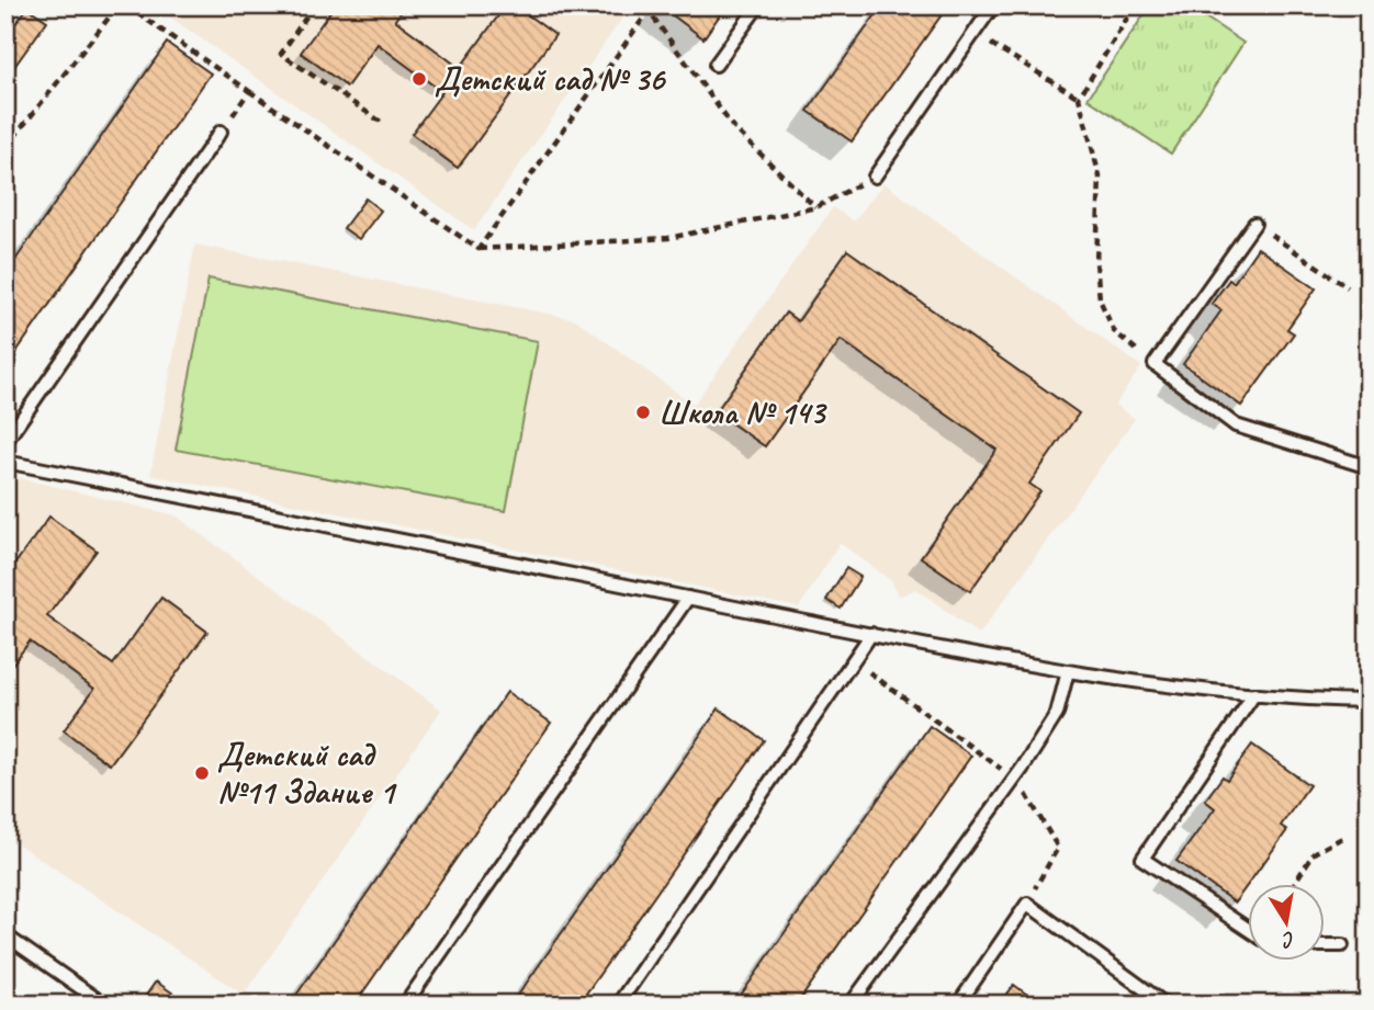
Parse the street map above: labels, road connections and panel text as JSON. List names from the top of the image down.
{
  "places": ["Детский сад № 36", "Школа № 143", "Детский сад №11 Здание 1"],
  "north": "bottom"
}
